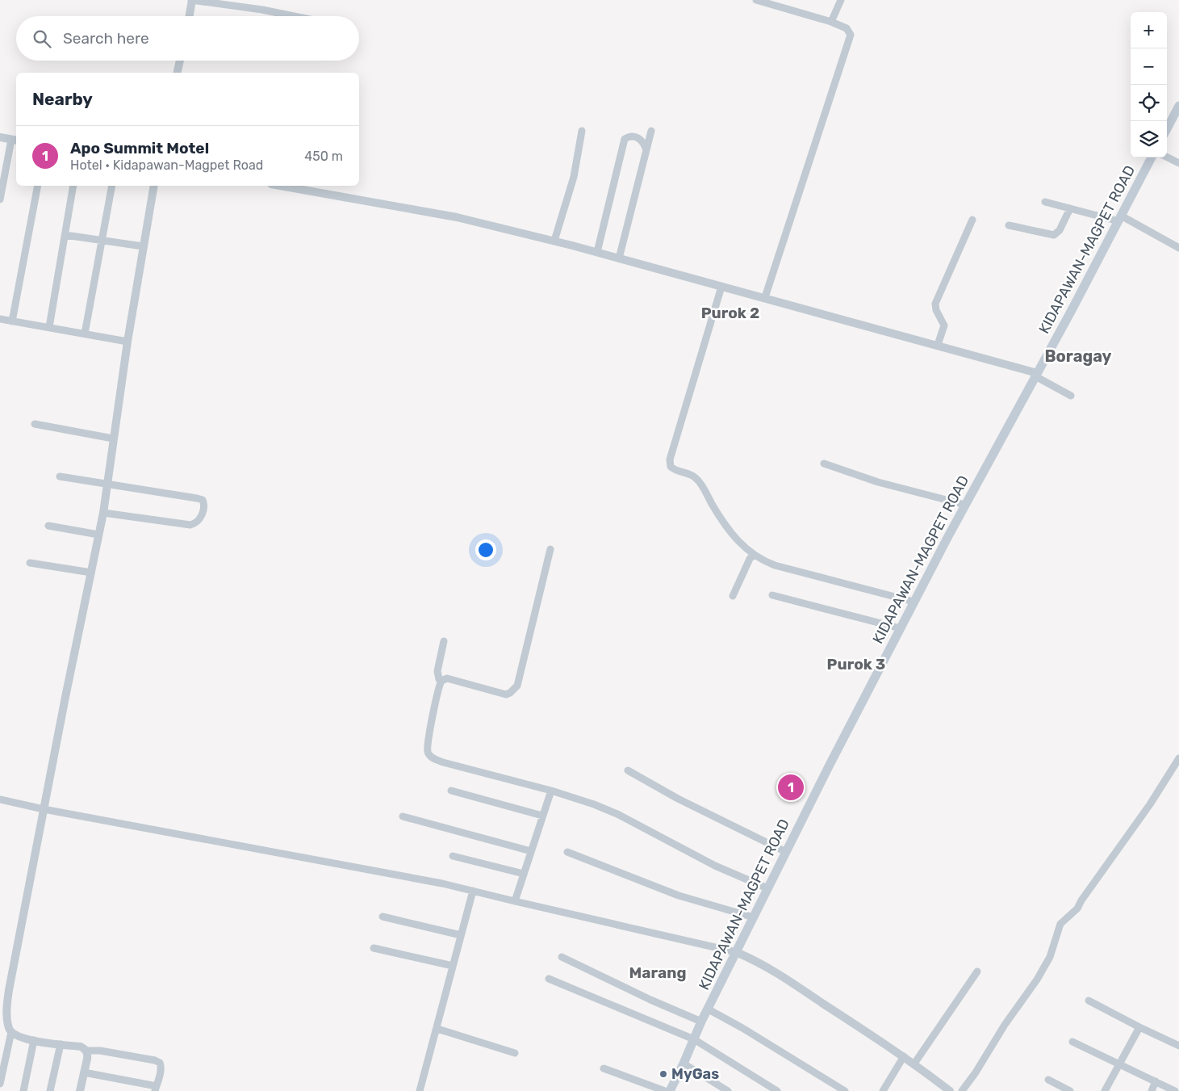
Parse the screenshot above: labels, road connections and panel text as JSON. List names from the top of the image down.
{
  "streets": {
    "main road": ["KIDAPAWAN-MAGPET ROAD"]
  },
  "districts": [
    "Purok 2",
    "Boragay",
    "Purok 3",
    "Marang"
  ],
  "places": ["MyGas"],
  "page": {
    "map_buttons": ["+", "−"],
    "search": "Search here",
    "heading": "Nearby",
    "list": [
      {
        "mark": "1",
        "name": "Apo Summit Motel",
        "note": "Hotel · Kidapawan-Magpet Road",
        "value": "450 m"
      }
    ],
    "pins": "1"
  }
}
